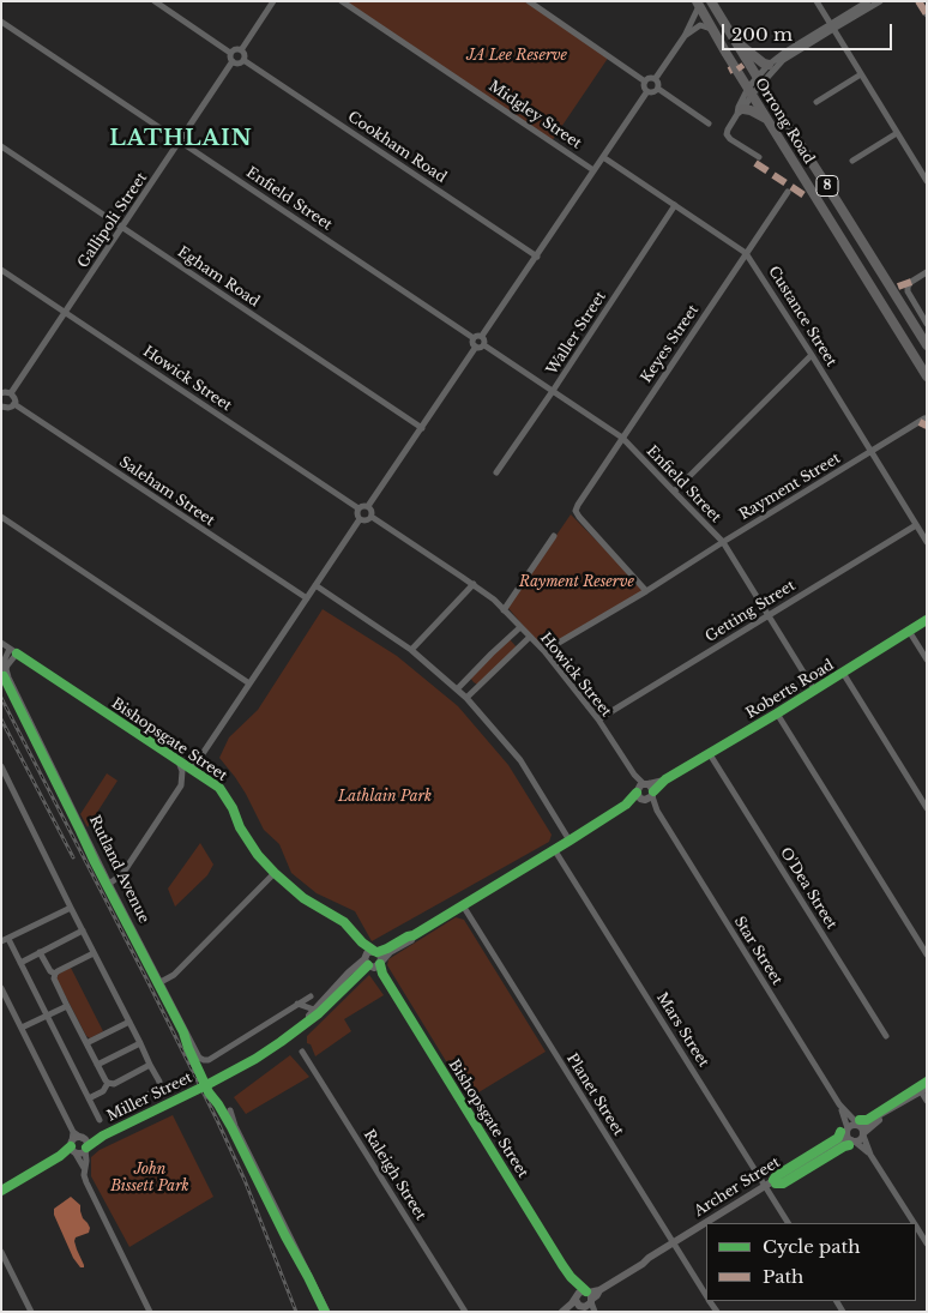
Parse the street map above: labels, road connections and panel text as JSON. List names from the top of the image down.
{
  "streets": {
    "highway": ["Orrong Road", "8"],
    "main road": ["Roberts Road", "Miller Street", "Archer Street"],
    "street": [
      "Midgley Street",
      "Cookham Road",
      "Enfield Street",
      "Gallipoli Street",
      "Egham Road",
      "Custance Street",
      "Waller Street",
      "Keyes Street",
      "Howick Street",
      "Rayment Street",
      "Saleham Street",
      "Getting Street",
      "Bishopsgate Street",
      "Rutland Avenue",
      "O'Dea Street",
      "Star Street",
      "Mars Street",
      "Planet Street",
      "Raleigh Street"
    ]
  },
  "crossings": [
    ["Cookham Road", "Gallipoli Street"],
    ["Enfield Street", "Gallipoli Street"],
    ["Enfield Street", "Waller Street"],
    ["Enfield Street", "Keyes Street"],
    ["Enfield Street", "Rayment Street"],
    ["Enfield Street", "Getting Street"],
    ["Enfield Street", "Roberts Road"],
    ["Gallipoli Street", "Egham Road"],
    ["Gallipoli Street", "Howick Street"],
    ["Custance Street", "Waller Street"],
    ["Custance Street", "Keyes Street"],
    ["Custance Street", "Rayment Street"],
    ["Custance Street", "Getting Street"],
    ["Keyes Street", "Rayment Street"],
    ["Howick Street", "Rayment Street"],
    ["Howick Street", "Getting Street"],
    ["Howick Street", "Roberts Road"],
    ["Howick Street", "Star Street"],
    ["Roberts Road", "Bishopsgate Street"],
    ["Roberts Road", "O'Dea Street"],
    ["Roberts Road", "Star Street"],
    ["Roberts Road", "Mars Street"],
    ["Roberts Road", "Planet Street"],
    ["Roberts Road", "Miller Street"],
    ["Bishopsgate Street", "Rutland Avenue"],
    ["Bishopsgate Street", "Archer Street"],
    ["Star Street", "Archer Street"],
    ["Mars Street", "Archer Street"],
    ["Planet Street", "Archer Street"]
  ],
  "districts": ["LATHLAIN"],
  "parks": [
    "JA Lee Reserve",
    "Rayment Reserve",
    "Lathlain Park",
    "John Bissett Park"
  ],
  "legend": ["Cycle path", "Path"],
  "scale_bar": "200 m"
}
